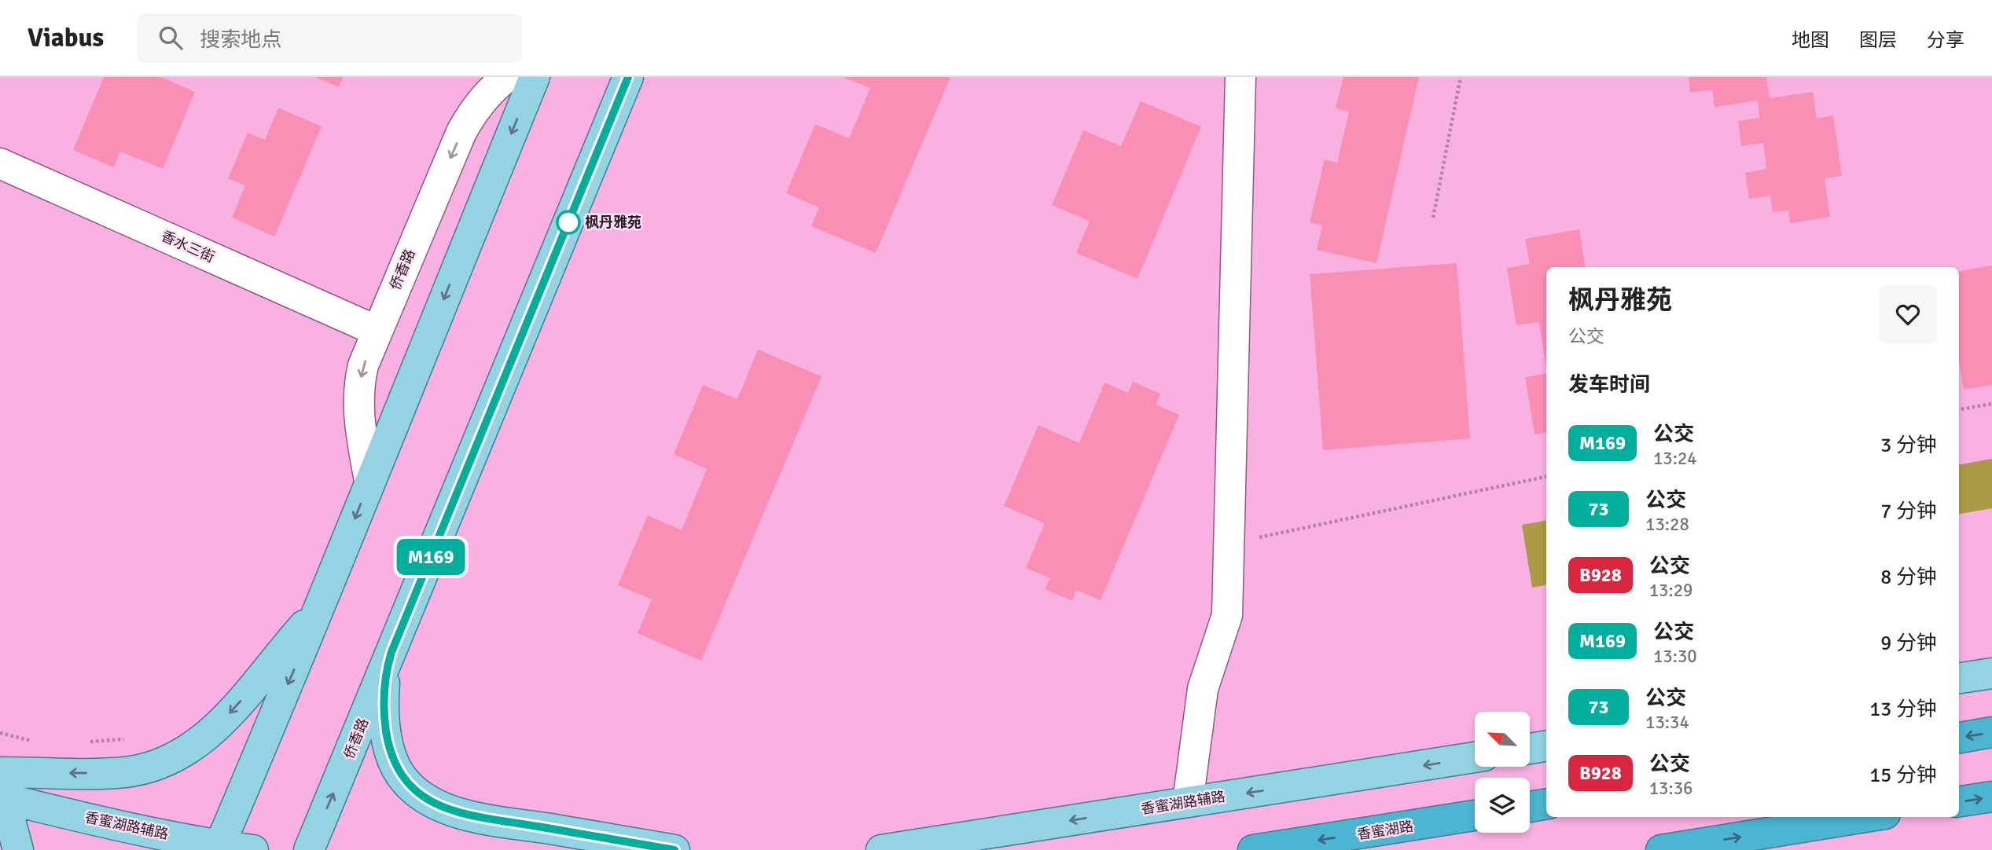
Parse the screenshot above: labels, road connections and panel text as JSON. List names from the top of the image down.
{
  "streets": {
    "highway": ["香蜜湖路"],
    "main road": ["侨香路", "香蜜湖路辅路"],
    "street": ["香水三街"]
  },
  "crossings": [
    ["香水三街", "侨香路"]
  ],
  "one_way": ["香蜜湖路辅路", "香蜜湖路"],
  "places": ["枫丹雅苑"],
  "lines": ["bus line M169"],
  "north": "top left",
  "page": {
    "header": "Viabus",
    "search": "搜索地点",
    "nav": ["地图", "图层", "分享"],
    "on_map": "M169",
    "heading": [
      ["枫丹雅苑", "公交"],
      "发车时间"
    ],
    "list": [
      {
        "mark": "M169",
        "name": "公交",
        "note": "13:24",
        "value": "3 分钟"
      },
      {
        "mark": "73",
        "name": "公交",
        "note": "13:28",
        "value": "7 分钟"
      },
      {
        "mark": "B928",
        "name": "公交",
        "note": "13:29",
        "value": "8 分钟"
      },
      {
        "mark": "M169",
        "name": "公交",
        "note": "13:30",
        "value": "9 分钟"
      },
      {
        "mark": "73",
        "name": "公交",
        "note": "13:34",
        "value": "13 分钟"
      },
      {
        "mark": "B928",
        "name": "公交",
        "note": "13:36",
        "value": "15 分钟"
      }
    ]
  }
}
